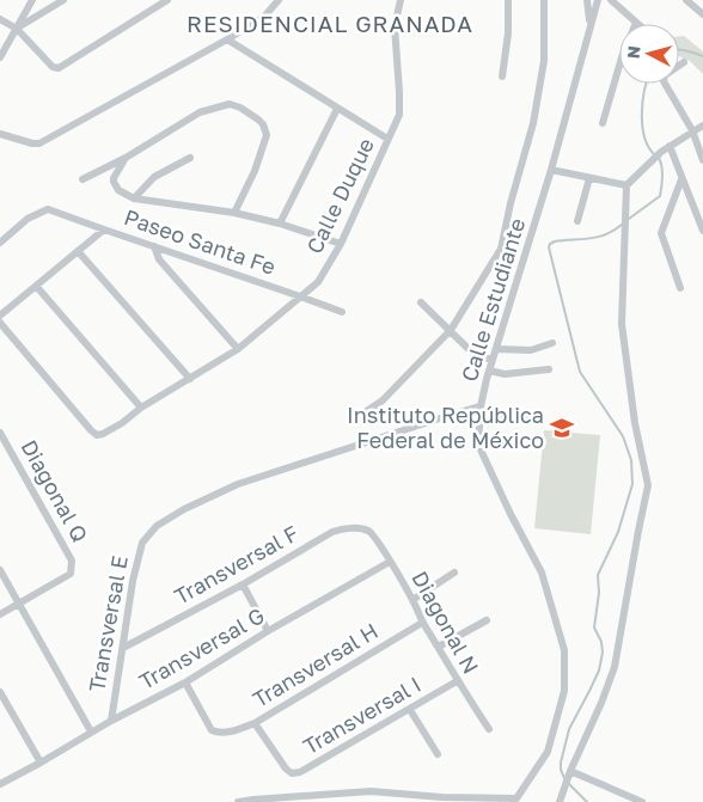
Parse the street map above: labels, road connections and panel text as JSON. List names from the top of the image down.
{
  "streets": {
    "street": [
      "Calle Duque",
      "Paseo Santa Fe",
      "Calle Estudiante",
      "Diagonal Q",
      "Transversal F",
      "Diagonal N",
      "Transversal E",
      "Transversal G",
      "Transversal H",
      "Transversal I"
    ]
  },
  "crossings": [
    ["Calle Duque", "Paseo Santa Fe"],
    ["Calle Estudiante", "Transversal E"],
    ["Transversal F", "Diagonal N"],
    ["Transversal F", "Transversal E"],
    ["Diagonal N", "Transversal G"],
    ["Diagonal N", "Transversal H"],
    ["Diagonal N", "Transversal I"],
    ["Transversal E", "Transversal G"],
    ["Transversal G", "Transversal H"],
    ["Transversal H", "Transversal I"]
  ],
  "districts": ["RESIDENCIAL GRANADA"],
  "places": {
    "school or university": ["Instituto República Federal de México"]
  },
  "north": "left"
}
